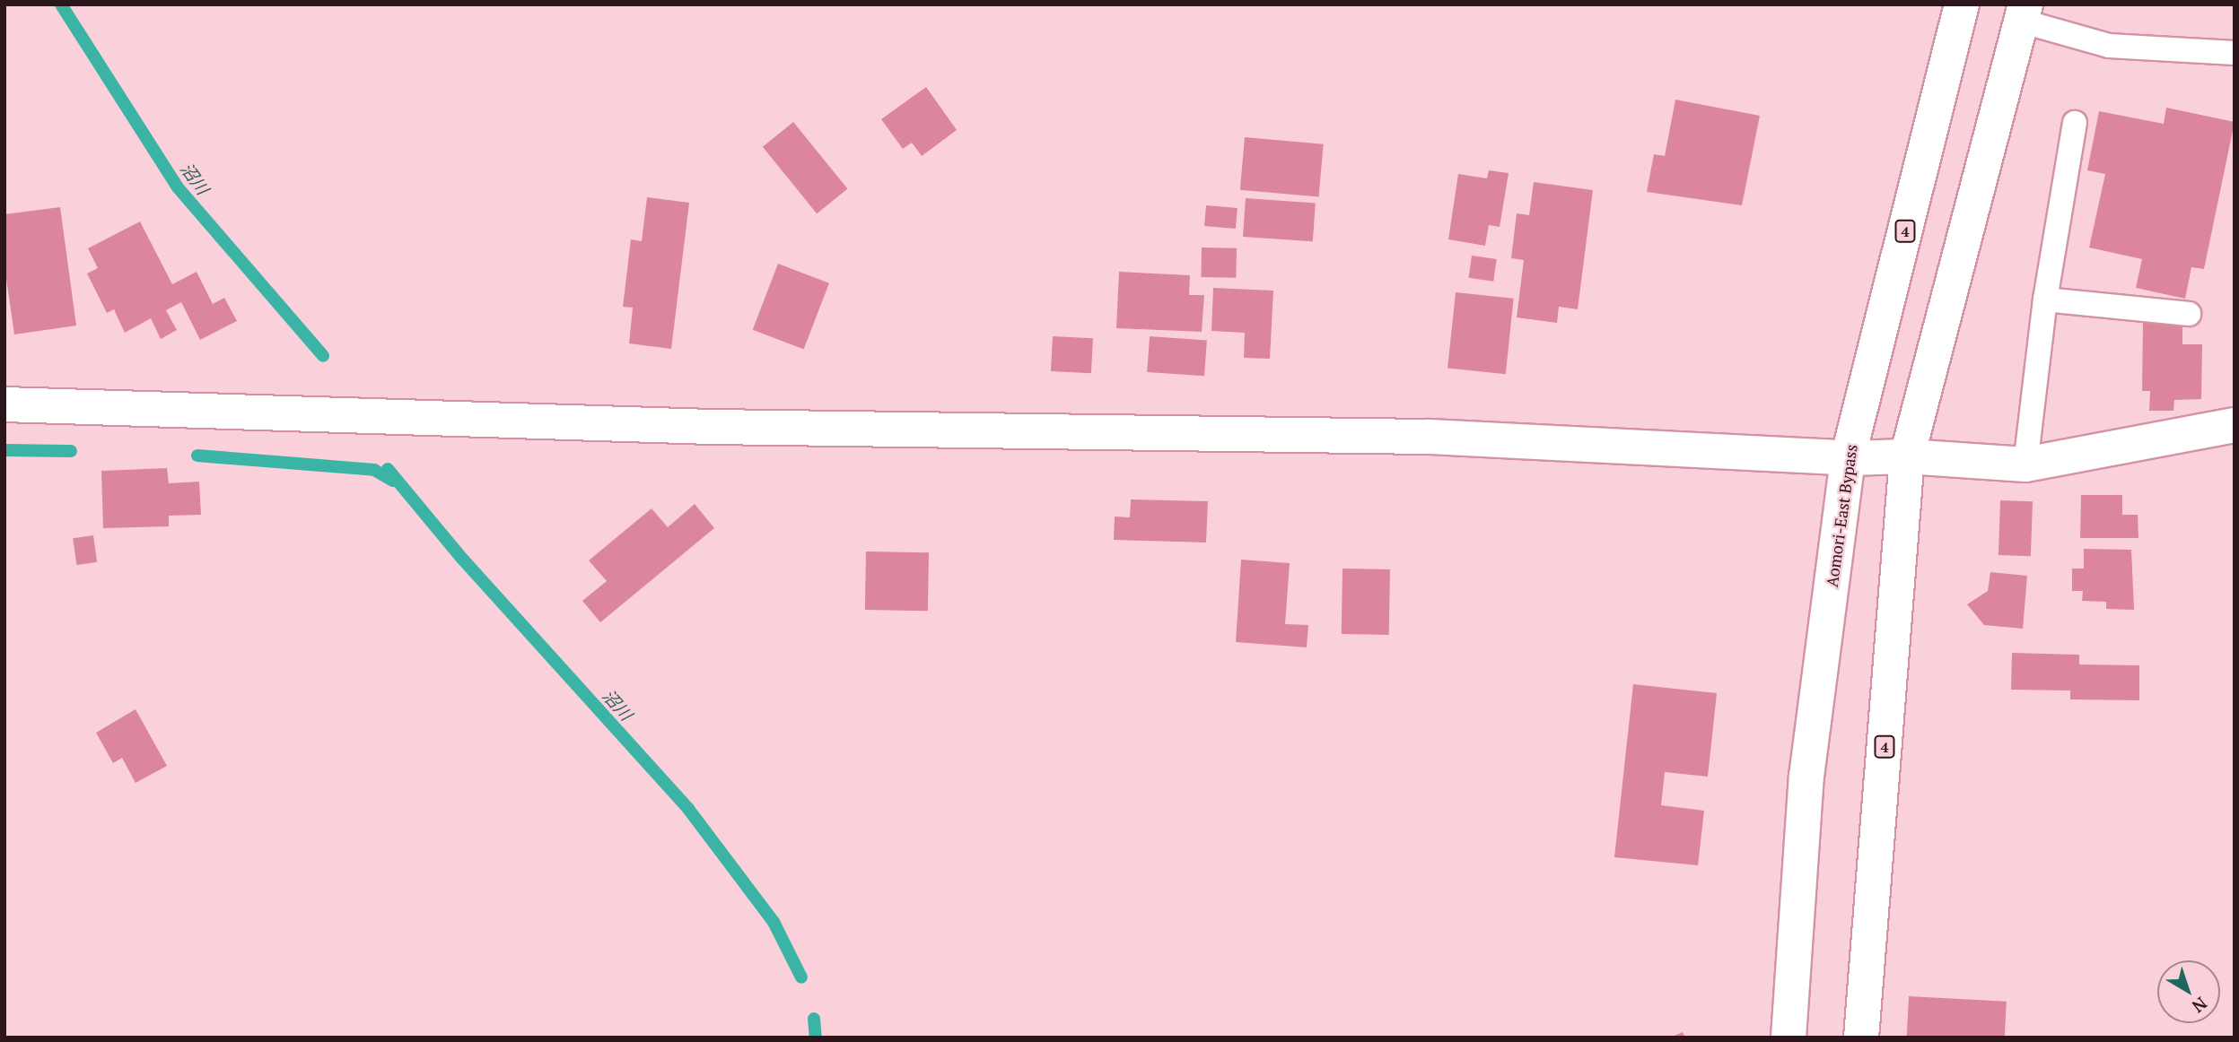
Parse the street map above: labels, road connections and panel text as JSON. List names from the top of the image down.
{
  "streets": {
    "main road": ["4", "Aomori-East Bypass"]
  },
  "water": ["沼川"],
  "north": "bottom right"
}
